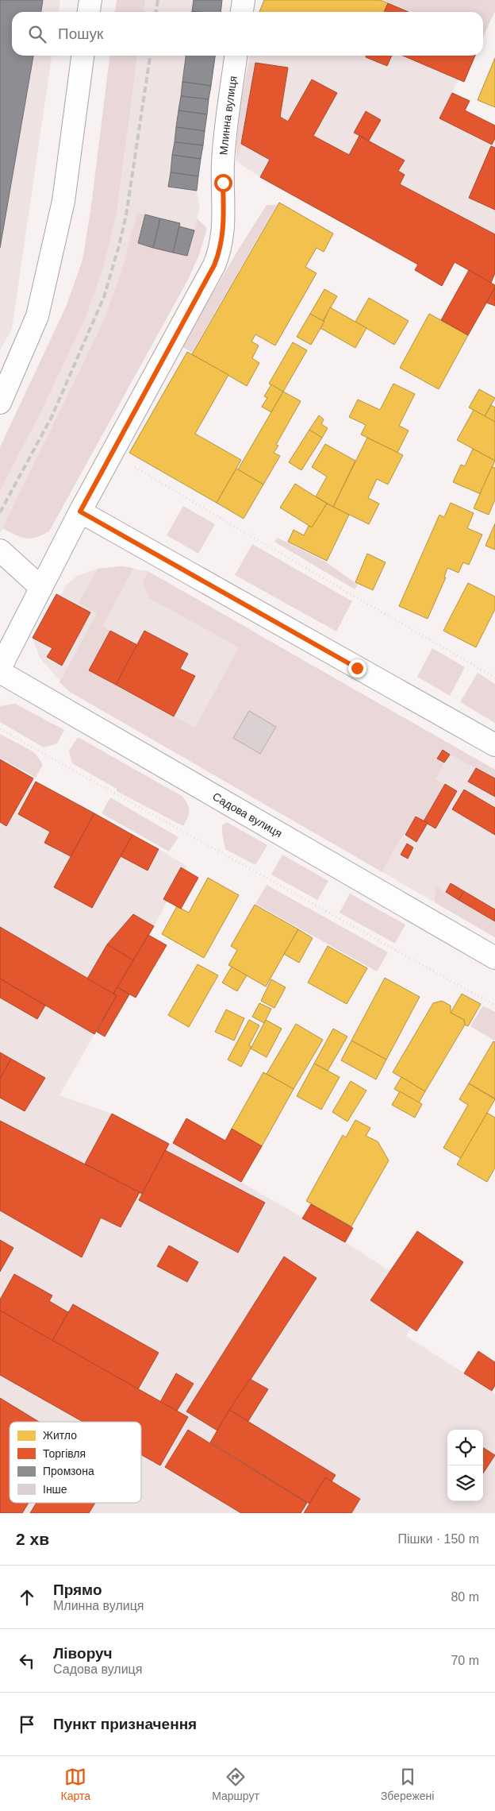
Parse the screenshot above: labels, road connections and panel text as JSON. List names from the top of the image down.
{
  "streets": {
    "street": ["Млинна вулиця", "Садова вулиця"]
  },
  "legend": [
    "Житло",
    "Торгівля",
    "Промзона",
    "Інше"
  ],
  "page": {
    "search": "Пошук",
    "heading": ["2 хв", "Пішки · 150 m"],
    "list": [
      ["Прямо", "Млинна вулиця", "80 m"],
      ["Ліворуч", "Садова вулиця", "70 m"],
      "Пункт призначення"
    ],
    "nav": ["Карта", "Маршрут", "Збережені"]
  }
}
